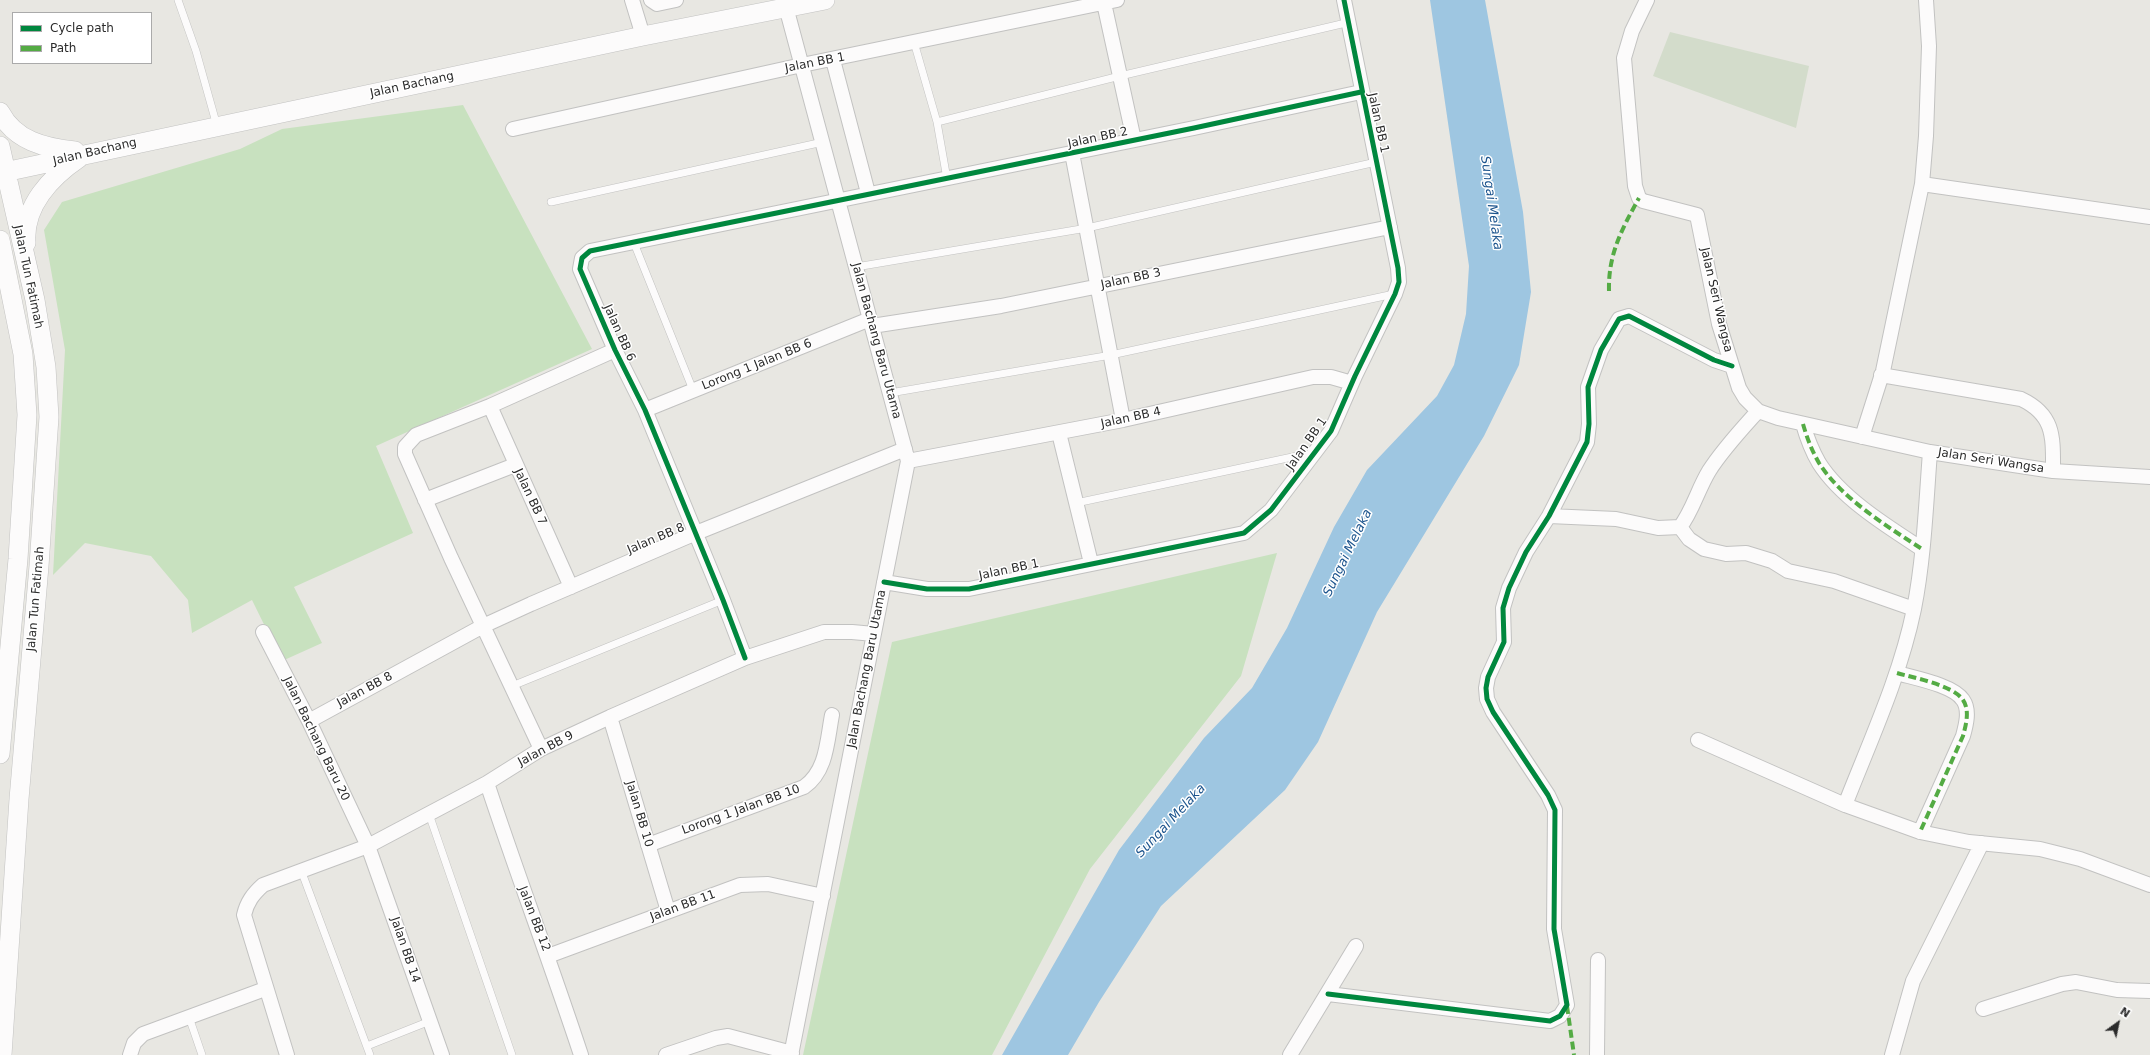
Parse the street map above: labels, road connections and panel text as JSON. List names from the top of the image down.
{
  "streets": {
    "main road": ["Jalan Bachang", "Jalan Tun Fatimah"],
    "street": [
      "Jalan BB 1",
      "Jalan BB 2",
      "Jalan BB 3",
      "Jalan Seri Wangsa",
      "Jalan BB 6",
      "Jalan Bachang Baru Utama",
      "Lorong 1 Jalan BB 6",
      "Jalan BB 4",
      "Jalan BB 7",
      "Jalan BB 8",
      "Jalan Bachang Baru 20",
      "Jalan BB 9",
      "Lorong 1 Jalan BB 10",
      "Jalan BB 10",
      "Jalan BB 11",
      "Jalan BB 12",
      "Jalan BB 14"
    ]
  },
  "crossings": [
    ["Jalan BB 1", "Jalan BB 2"],
    ["Jalan BB 1", "Jalan BB 3"],
    ["Jalan BB 1", "Jalan Bachang Baru Utama"],
    ["Jalan BB 1", "Jalan BB 4"],
    ["Jalan Bachang", "Jalan Tun Fatimah"],
    ["Jalan Bachang", "Jalan Bachang Baru Utama"],
    ["Jalan BB 2", "Jalan BB 6"],
    ["Jalan BB 2", "Jalan Bachang Baru Utama"],
    ["Jalan BB 3", "Jalan Bachang Baru Utama"],
    ["Jalan BB 3", "Lorong 1 Jalan BB 6"],
    ["Jalan BB 6", "Jalan Bachang Baru Utama"],
    ["Jalan BB 6", "Lorong 1 Jalan BB 6"],
    ["Jalan BB 6", "Jalan BB 8"],
    ["Jalan BB 6", "Jalan BB 9"],
    ["Jalan Bachang Baru Utama", "Lorong 1 Jalan BB 6"],
    ["Jalan Bachang Baru Utama", "Jalan BB 4"],
    ["Jalan Bachang Baru Utama", "Jalan BB 8"],
    ["Jalan Bachang Baru Utama", "Jalan BB 9"],
    ["Jalan Bachang Baru Utama", "Jalan BB 11"],
    ["Jalan BB 4", "Jalan BB 8"],
    ["Jalan BB 7", "Jalan BB 8"],
    ["Jalan BB 8", "Jalan Bachang Baru 20"],
    ["Jalan Bachang Baru 20", "Jalan BB 9"],
    ["Jalan Bachang Baru 20", "Jalan BB 14"],
    ["Jalan BB 9", "Jalan BB 10"],
    ["Jalan BB 9", "Jalan BB 12"],
    ["Jalan BB 9", "Jalan BB 14"],
    ["Lorong 1 Jalan BB 10", "Jalan BB 10"],
    ["Jalan BB 10", "Jalan BB 11"],
    ["Jalan BB 11", "Jalan BB 12"]
  ],
  "water": ["Sungai Melaka"],
  "legend": ["Cycle path", "Path"],
  "north": "top right"
}
